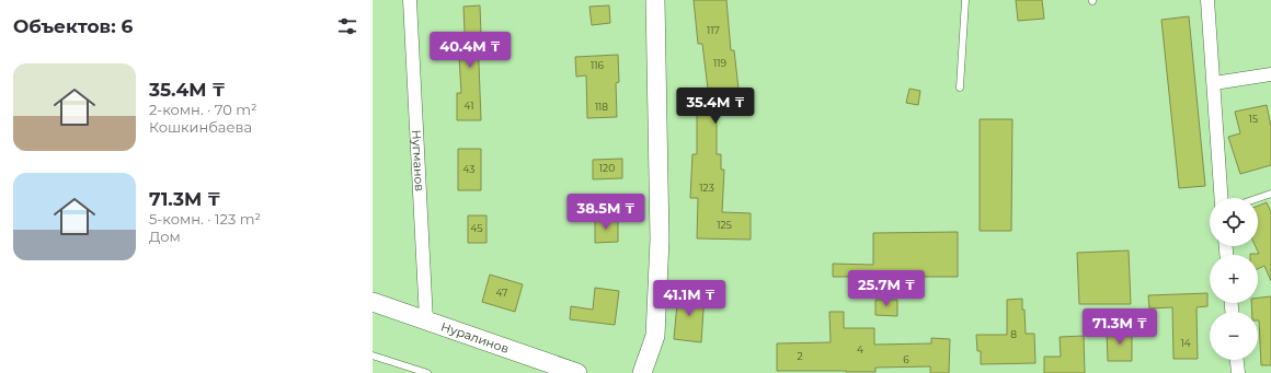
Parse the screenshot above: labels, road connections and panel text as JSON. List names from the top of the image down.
{
  "streets": {
    "main road": ["Нуралинов"],
    "street": ["Нугманов"]
  },
  "crossings": [
    ["Нугманов", "Нуралинов"]
  ],
  "house_numbers": [
    "117",
    "119",
    "116",
    "41",
    "118",
    "15",
    "120",
    "43",
    "123",
    "125",
    "45",
    "47",
    "8",
    "14",
    "4",
    "2",
    "6"
  ],
  "page": {
    "heading": "Объектов: 6",
    "price": [
      "40.4M ₸",
      "35.4M ₸",
      "38.5M ₸",
      "25.7M ₸",
      "41.1M ₸",
      "71.3M ₸"
    ],
    "list": [
      {
        "name": "35.4M ₸",
        "note": "2-комн. · 70 m² · Кошкинбаева"
      },
      {
        "name": "71.3M ₸",
        "note": "5-комн. · 123 m² · Дом"
      }
    ],
    "map_buttons": ["+", "−"]
  }
}
